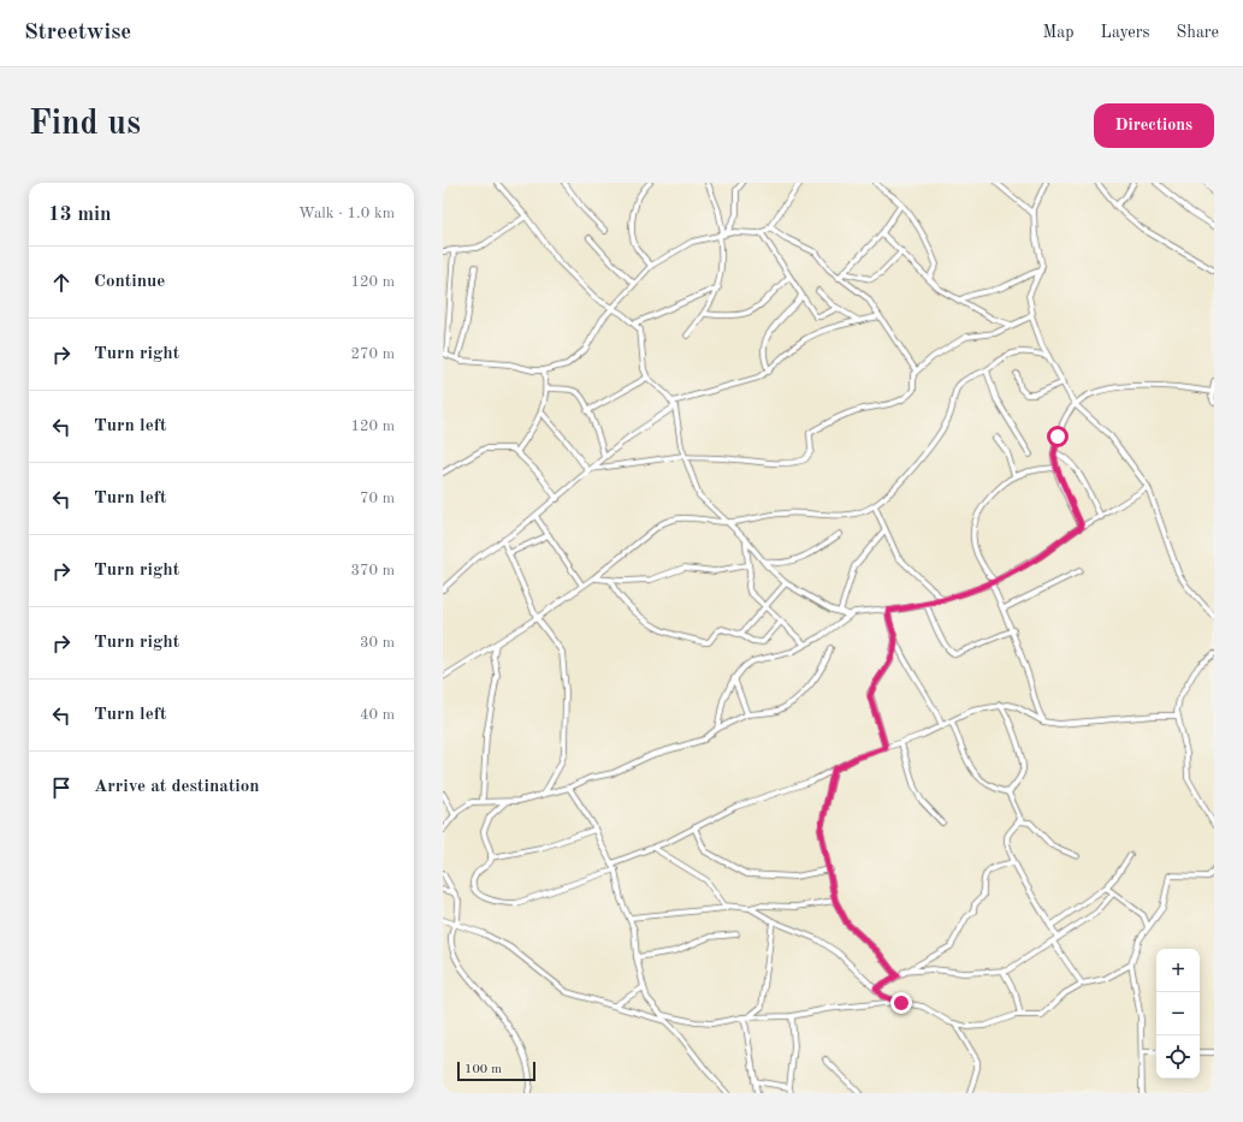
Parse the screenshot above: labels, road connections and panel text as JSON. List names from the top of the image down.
{
  "scale_bar": "100 m",
  "page": {
    "header": "Streetwise",
    "nav": ["Map", "Layers", "Share"],
    "buttons": "Directions",
    "title": "Find us",
    "heading": ["13 min", "Walk · 1.0 km"],
    "list": [
      ["Continue", "120 m"],
      ["Turn right", "270 m"],
      ["Turn left", "120 m"],
      ["Turn left", "70 m"],
      ["Turn right", "370 m"],
      ["Turn right", "30 m"],
      ["Turn left", "40 m"],
      "Arrive at destination"
    ],
    "map_buttons": ["+", "−"],
    "scale": "100 m"
  }
}
